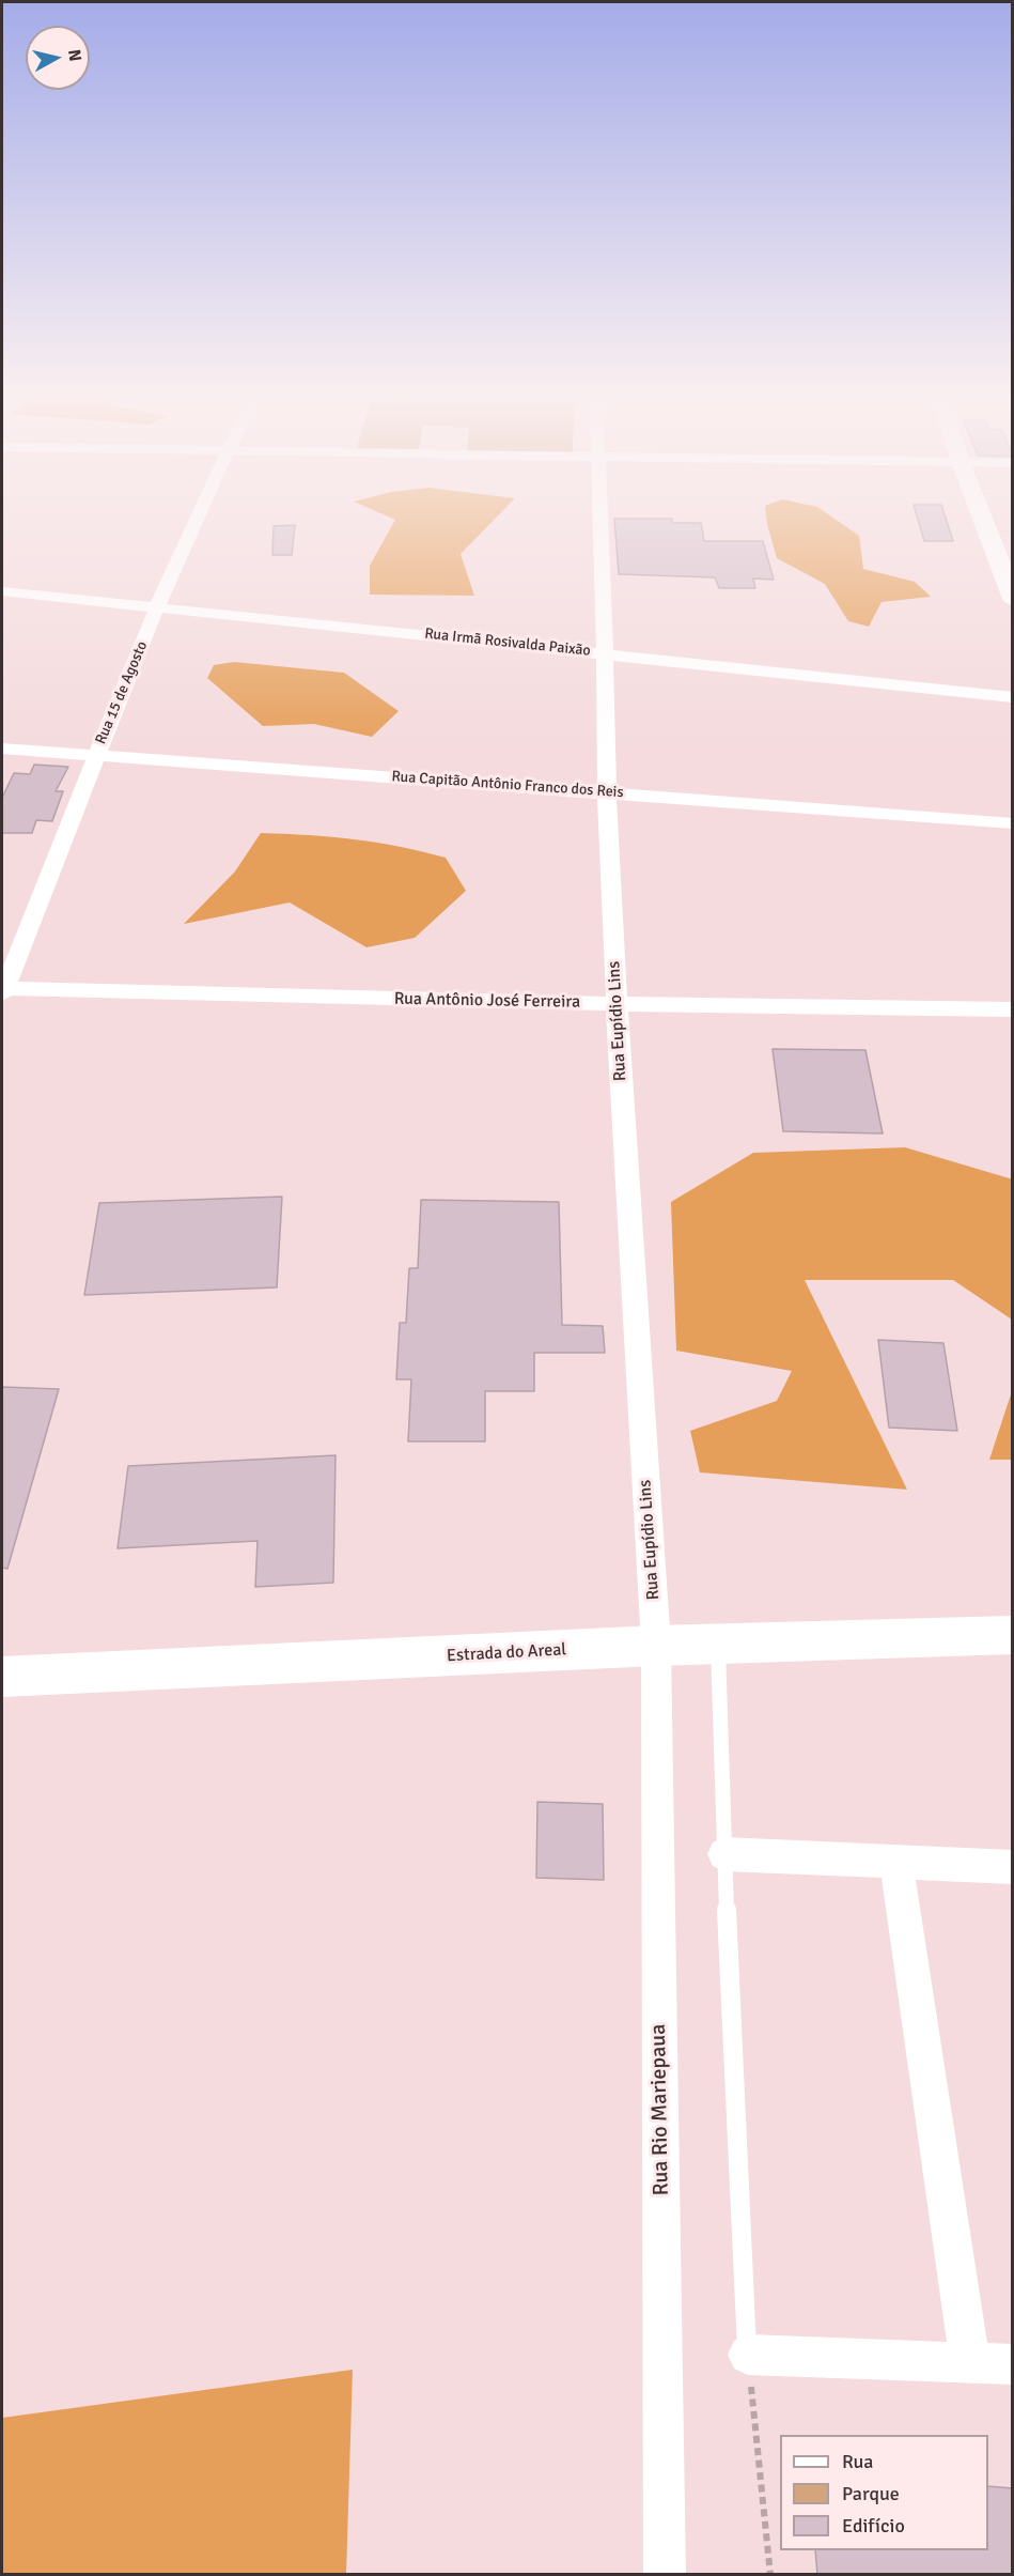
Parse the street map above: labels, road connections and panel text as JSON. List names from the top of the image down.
{
  "streets": {
    "street": [
      "Rua Irmã Rosivalda Paixão",
      "Rua 15 de Agosto",
      "Rua Capitão Antônio Franco dos Reis",
      "Rua Antônio José Ferreira",
      "Rua Eupídio Lins",
      "Estrada do Areal",
      "Rua Rio Mariepaua"
    ]
  },
  "crossings": [
    ["Rua Irmã Rosivalda Paixão", "Rua 15 de Agosto"],
    ["Rua Irmã Rosivalda Paixão", "Rua Eupídio Lins"],
    ["Rua 15 de Agosto", "Rua Capitão Antônio Franco dos Reis"],
    ["Rua 15 de Agosto", "Rua Antônio José Ferreira"],
    ["Rua Capitão Antônio Franco dos Reis", "Rua Eupídio Lins"],
    ["Rua Antônio José Ferreira", "Rua Eupídio Lins"],
    ["Rua Eupídio Lins", "Estrada do Areal"],
    ["Rua Eupídio Lins", "Rua Rio Mariepaua"],
    ["Estrada do Areal", "Rua Rio Mariepaua"]
  ],
  "legend": ["Rua", "Parque", "Edifício"],
  "north": "right"
}
